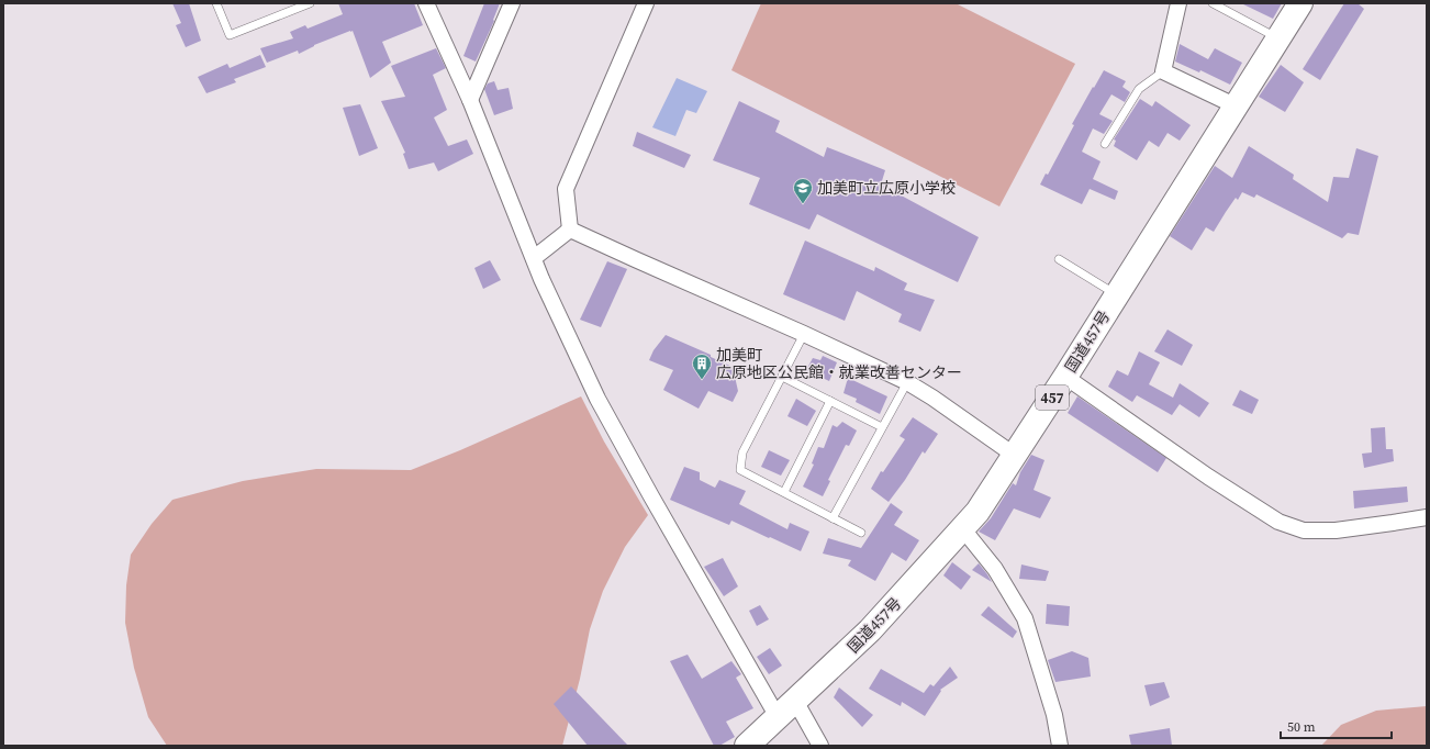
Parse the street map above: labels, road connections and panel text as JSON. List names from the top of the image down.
{
  "streets": {
    "highway": ["国道457号", "457"]
  },
  "places": {
    "school or university": ["加美町立広原小学校"],
    "building": ["加美町 広原地区公民館・就業改善センター"]
  },
  "scale_bar": "50 m"
}
